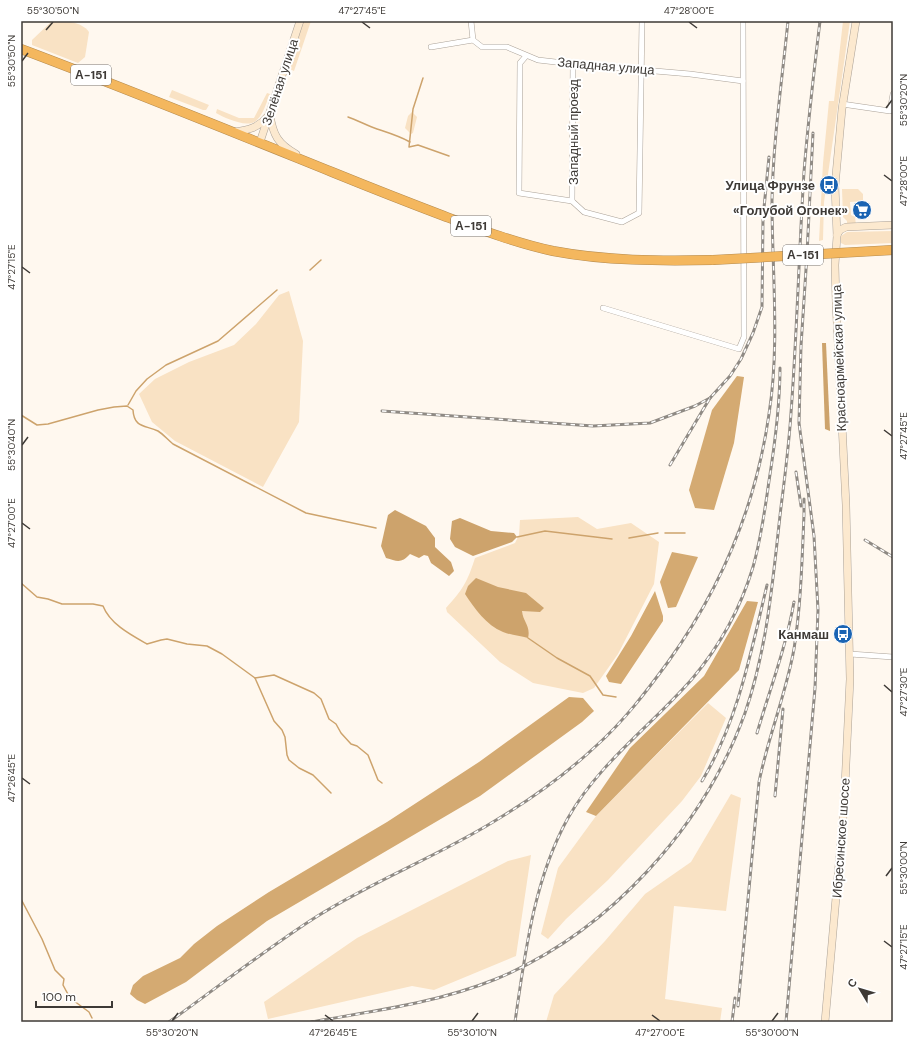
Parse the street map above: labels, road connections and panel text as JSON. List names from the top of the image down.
{
  "streets": {
    "highway": ["А-151"],
    "main road": ["Зелёная улица", "Красноармейская улица", "Ибресинское шоссе"],
    "street": ["Западная улица", "Западный проезд"]
  },
  "crossings": [
    ["Западная улица", "Западный проезд"],
    ["А-151", "Зелёная улица"],
    ["Красноармейская улица", "Ибресинское шоссе"]
  ],
  "places": {
    "bus stop": ["Улица Фрунзе", "Канмаш"],
    "supermarket": ["«Голубой Огонек»"]
  },
  "scale_bar": "100 m",
  "north": "top left",
  "coordinates": [
    "55°30'50\"N",
    "47°27'45\"E",
    "47°28'00\"E",
    "55°30'20\"N",
    "47°27'15\"E",
    "55°30'40\"N",
    "47°27'00\"E",
    "47°27'30\"E",
    "47°26'45\"E",
    "55°30'00\"N",
    "55°30'10\"N"
  ]
}
